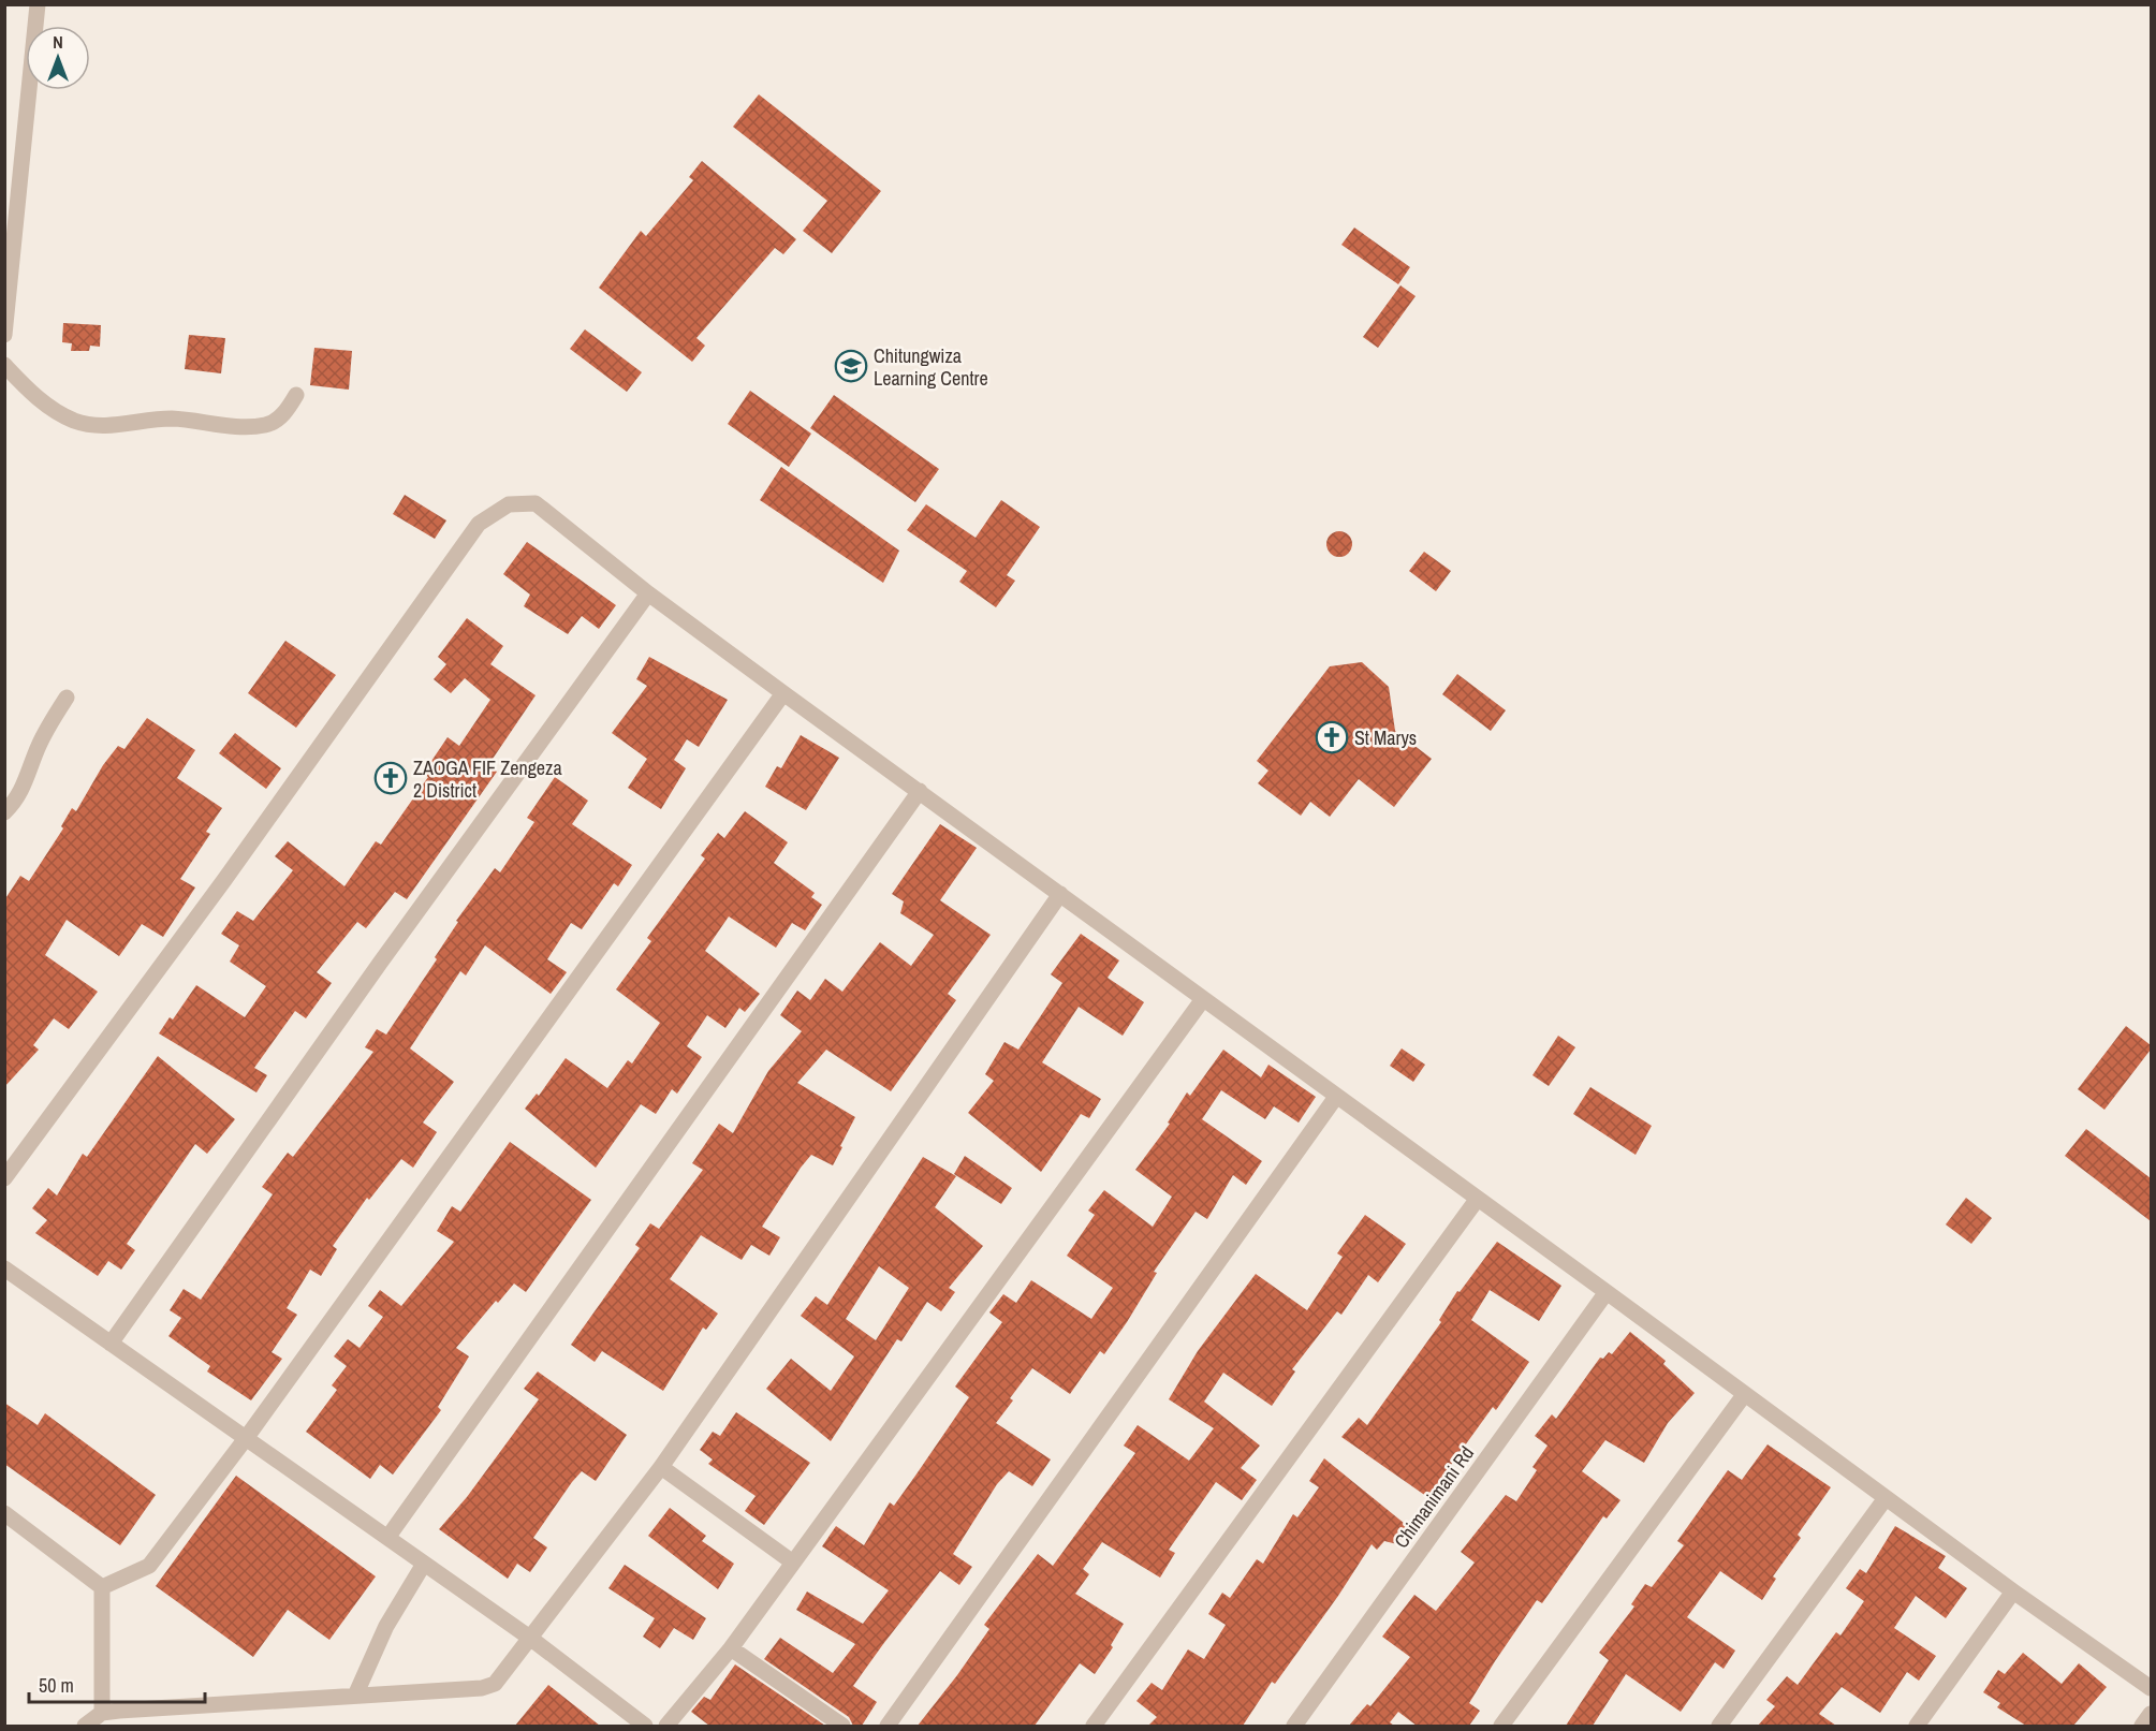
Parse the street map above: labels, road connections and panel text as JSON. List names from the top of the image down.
{
  "streets": {
    "street": ["Chimanimani Rd"]
  },
  "places": {
    "school or university": ["Chitungwiza Learning Centre"],
    "church": ["St Marys", "ZAOGA FIF Zengeza 2 District"]
  },
  "scale_bar": "50 m",
  "north": "top"
}
